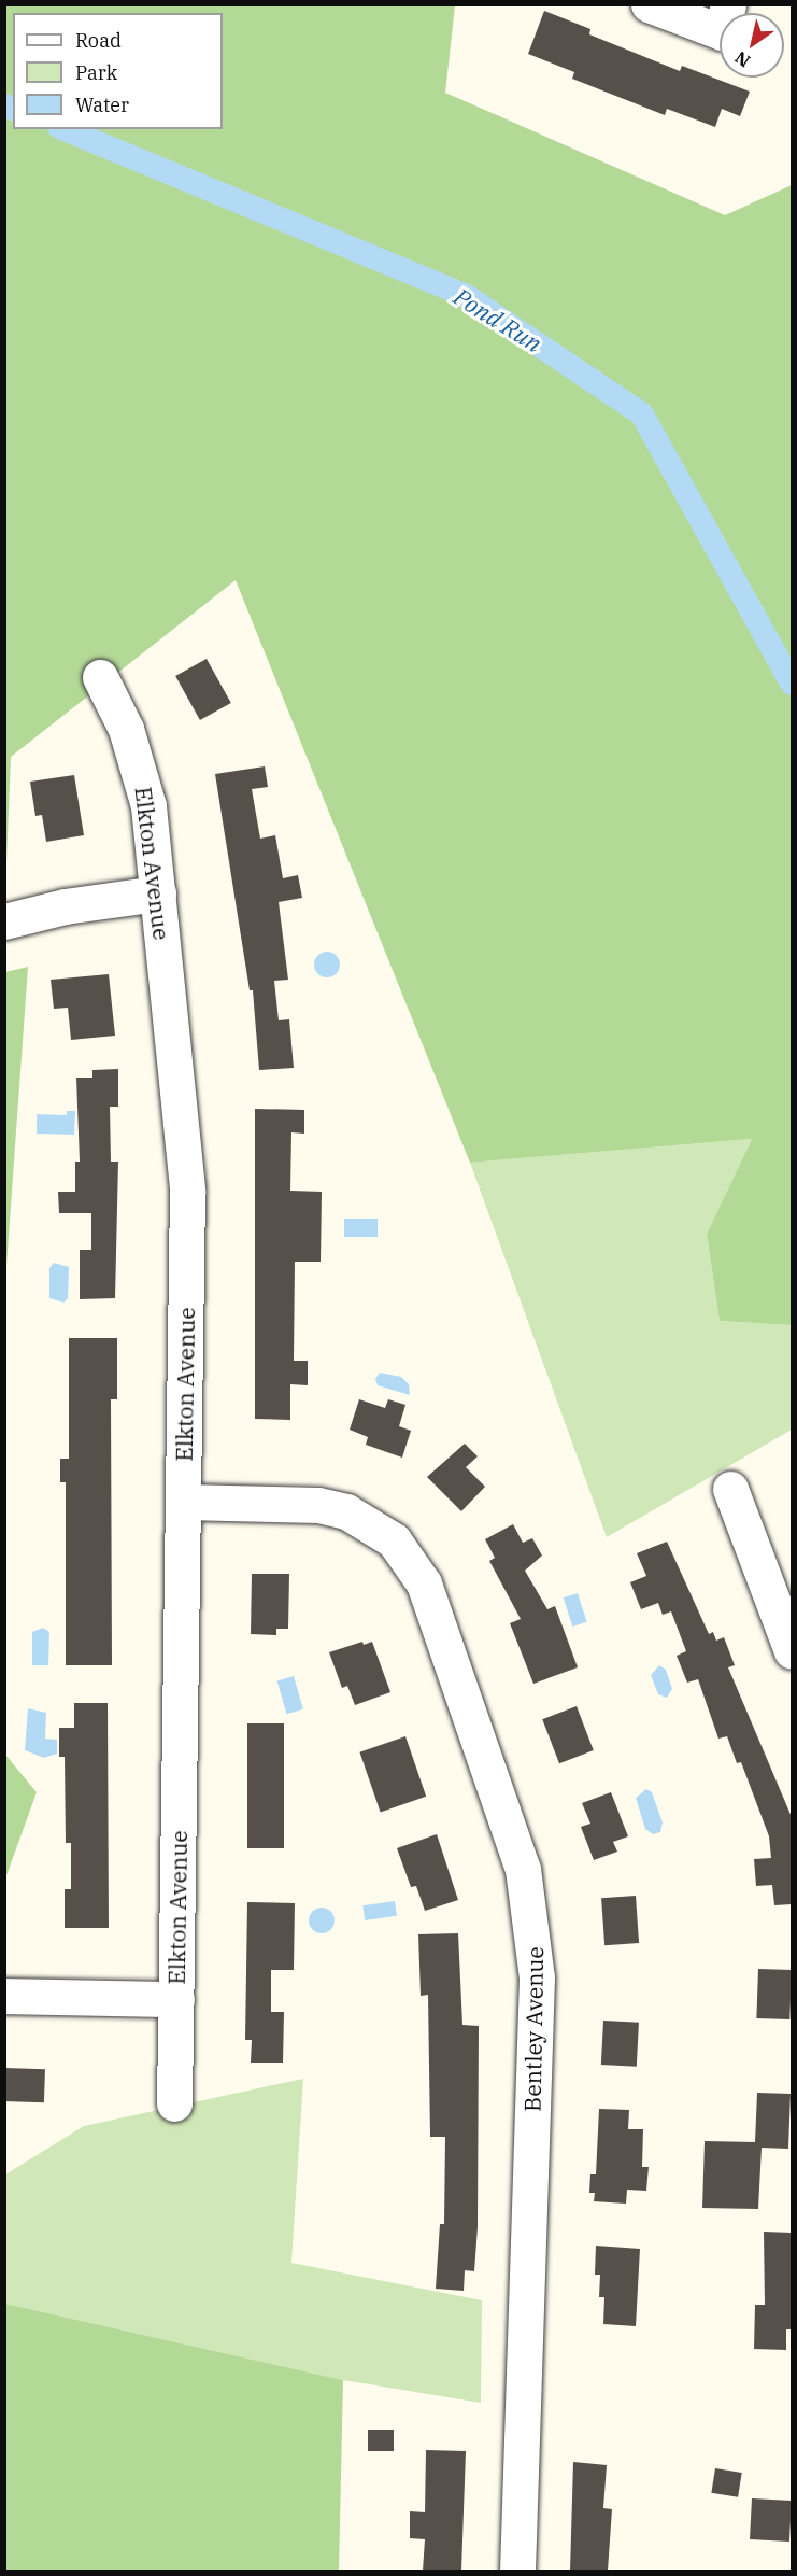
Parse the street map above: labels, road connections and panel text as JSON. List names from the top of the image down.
{
  "streets": {
    "street": ["Elkton Avenue", "Bentley Avenue"]
  },
  "crossings": [
    ["Elkton Avenue", "Bentley Avenue"]
  ],
  "water": ["Pond Run"],
  "legend": ["Road", "Park", "Water"],
  "north": "bottom left"
}
